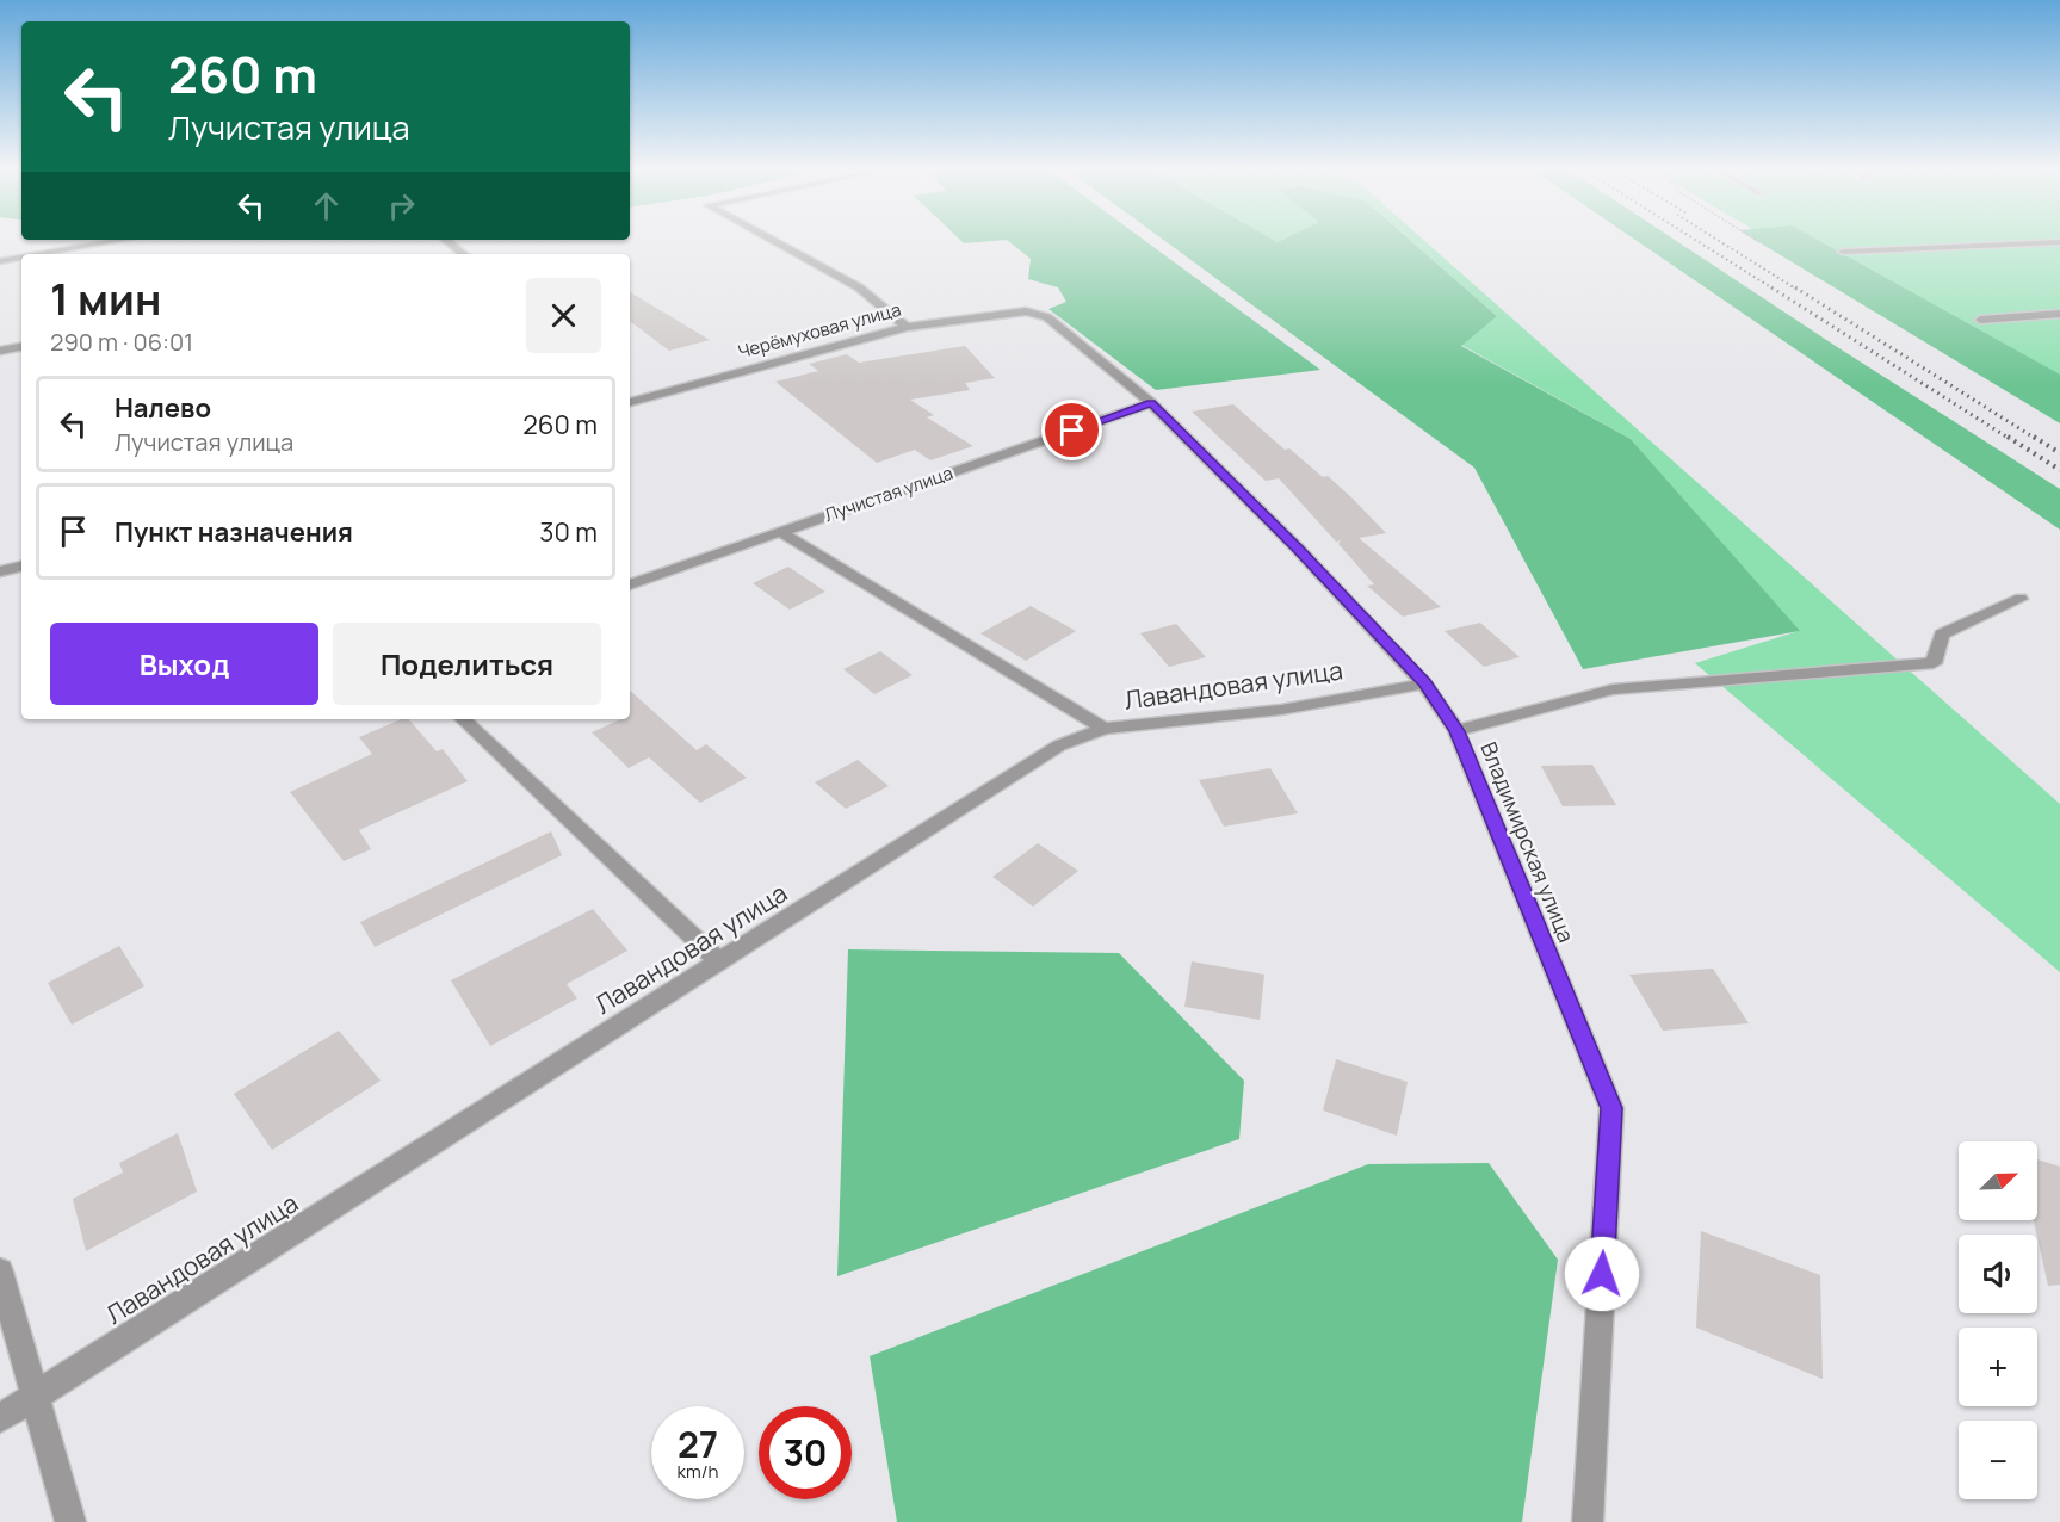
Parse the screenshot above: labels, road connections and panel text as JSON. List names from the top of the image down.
{
  "streets": {
    "street": [
      "Черёмуховая улица",
      "Лучистая улица",
      "Лавандовая улица",
      "Владимирская улица"
    ]
  },
  "crossings": [
    ["Черёмуховая улица", "Владимирская улица"],
    ["Лучистая улица", "Владимирская улица"],
    ["Лавандовая улица", "Владимирская улица"]
  ],
  "north": "top right",
  "page": {
    "turn": ["260 m", "Лучистая улица"],
    "heading": ["1 мин", "290 m · 06:01"],
    "list": [
      {
        "name": "Налево",
        "note": "Лучистая улица",
        "value": "260 m"
      },
      {
        "name": "Пункт назначения",
        "value": "30 m"
      }
    ],
    "buttons": ["Выход", "Поделиться"],
    "map_buttons": ["+", "−"],
    "speed": "27 km/h",
    "limit": "30"
  }
}
